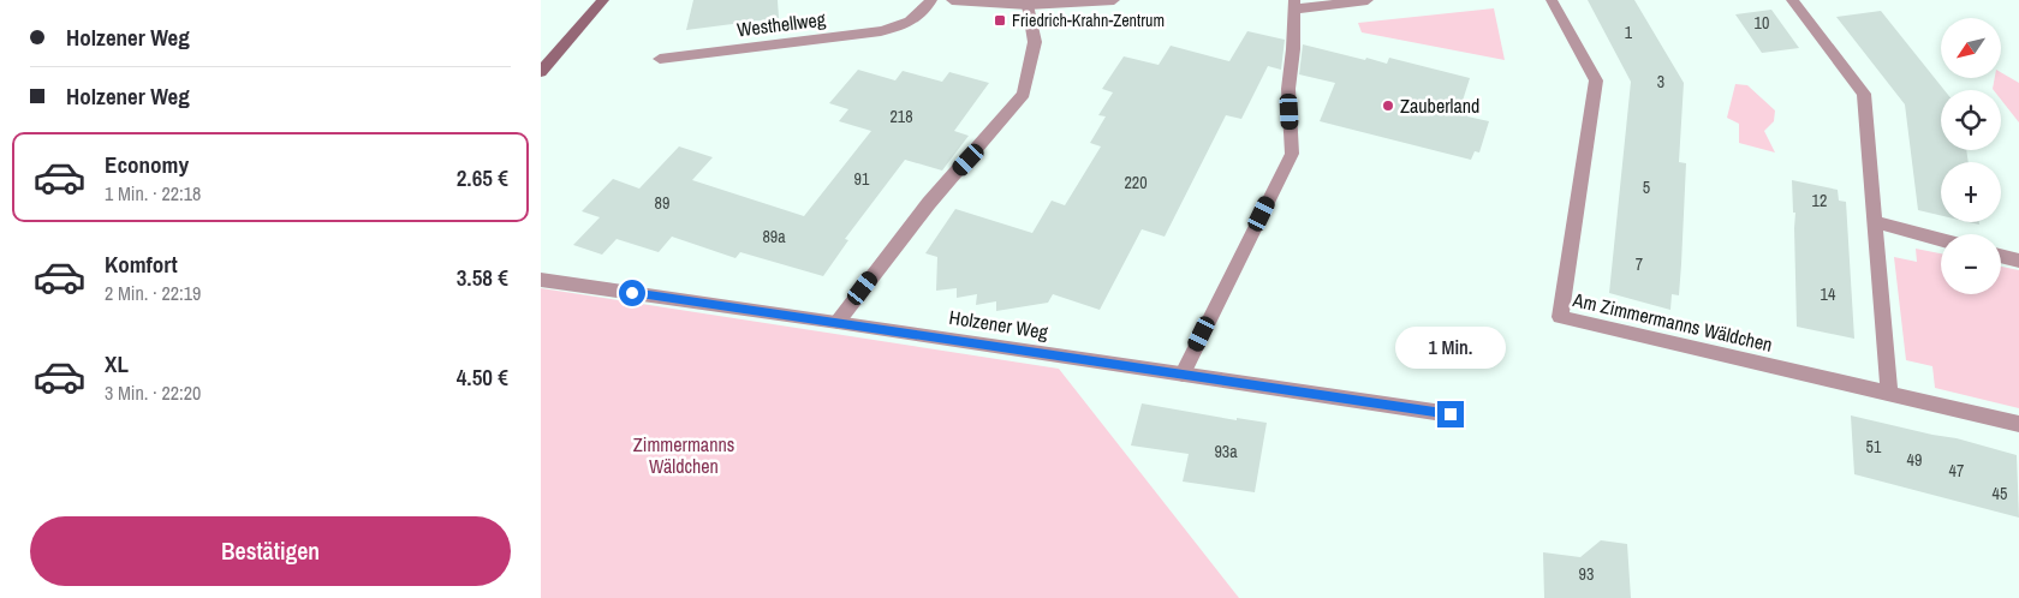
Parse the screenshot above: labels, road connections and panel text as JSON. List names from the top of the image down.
{
  "streets": {
    "street": ["Westhellweg", "Am Zimmermanns Wäldchen", "Holzener Weg"]
  },
  "parks": ["Zimmermanns Wäldchen"],
  "places": {
    "transit": ["Friedrich-Krahn-Zentrum"],
    "other": ["Zauberland"]
  },
  "house_numbers": [
    "10",
    "1",
    "3",
    "218",
    "91",
    "220",
    "5",
    "12",
    "89",
    "89a",
    "7",
    "14",
    "51",
    "93a",
    "49",
    "47",
    "45",
    "93"
  ],
  "north": "bottom left",
  "page": {
    "banner": ["Holzener Weg", "Holzener Weg"],
    "map_buttons": ["+", "−"],
    "list": [
      {
        "name": "Economy",
        "note": "1 Min. · 22:18",
        "value": "2.65 €"
      },
      {
        "name": "Komfort",
        "note": "2 Min. · 22:19",
        "value": "3.58 €"
      },
      {
        "name": "XL",
        "note": "3 Min. · 22:20",
        "value": "4.50 €"
      }
    ],
    "bubble": "1 Min.",
    "buttons": "Bestätigen"
  }
}
